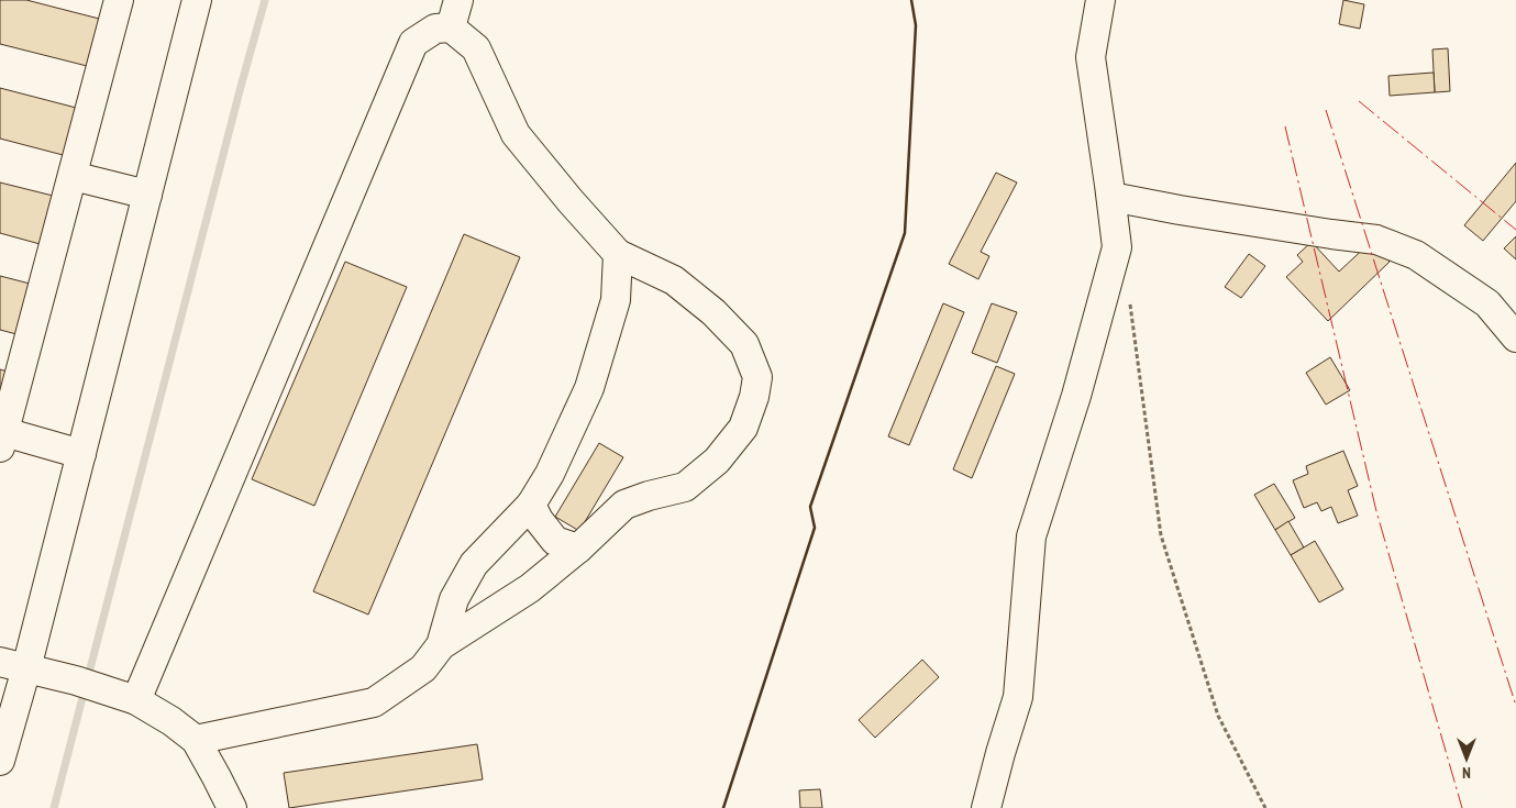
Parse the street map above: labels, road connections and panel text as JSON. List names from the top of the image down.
{
  "north": "bottom"
}
